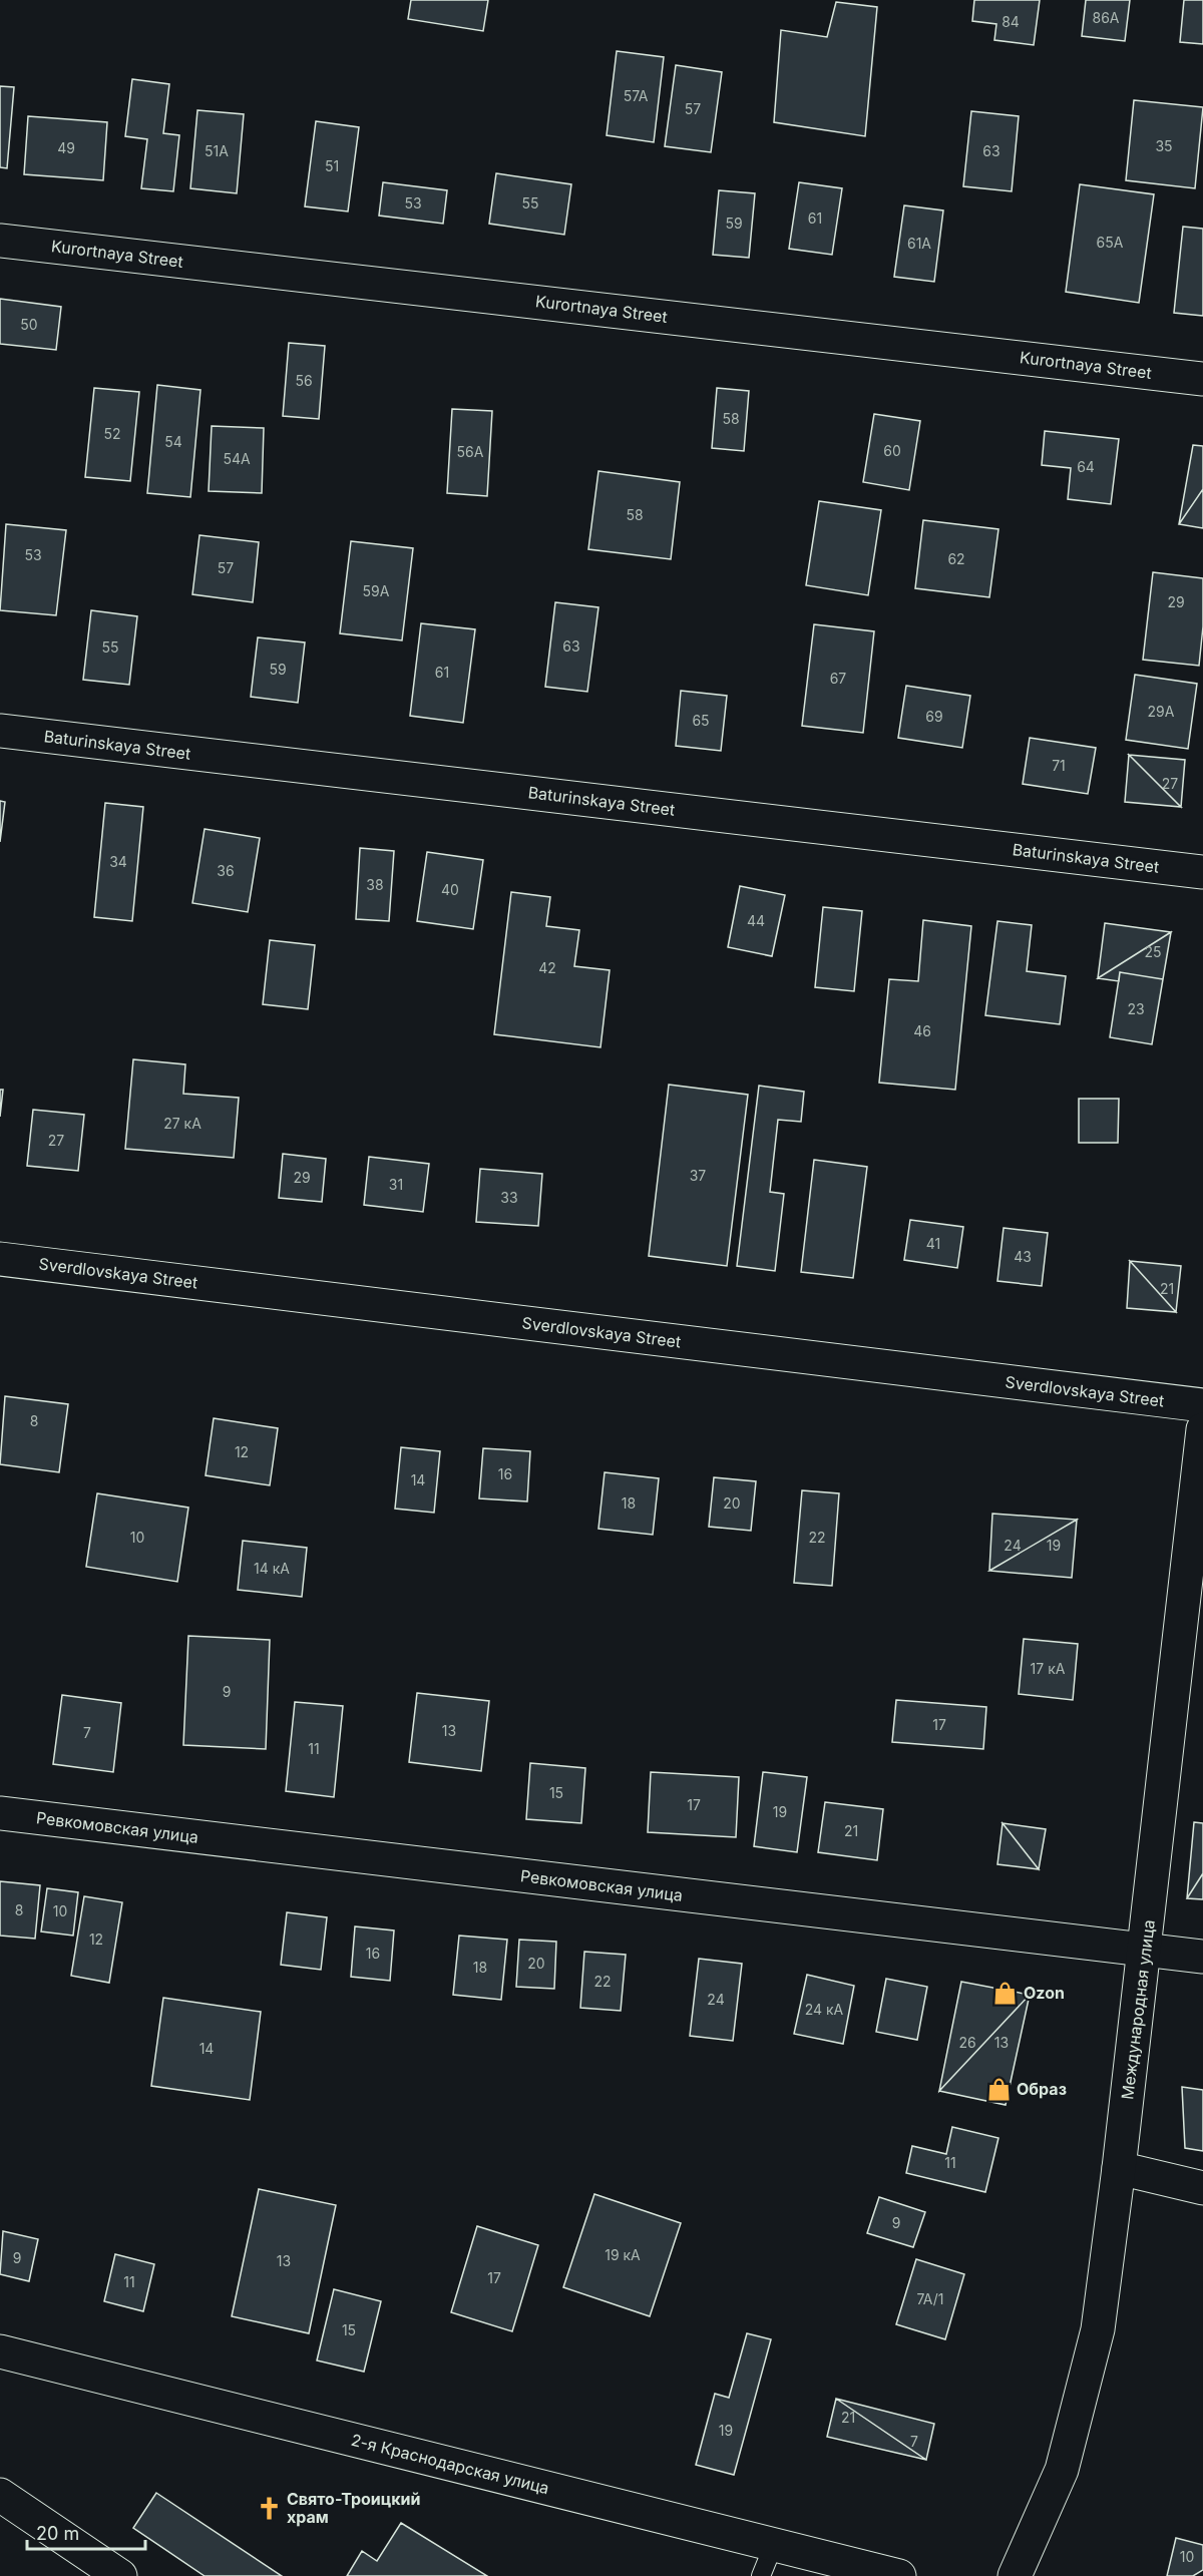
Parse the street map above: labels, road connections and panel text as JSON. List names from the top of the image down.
{
  "streets": {
    "street": [
      "Kurortnaya Street",
      "Baturinskaya Street",
      "Sverdlovskaya Street",
      "Ревкомовская улица",
      "Международная улица",
      "2-я Краснодарская улица"
    ]
  },
  "crossings": [
    ["Ревкомовская улица", "Международная улица"]
  ],
  "places": {
    "shop": ["Ozon", "Образ"],
    "church": ["Свято-Троицкий храм"]
  },
  "house_numbers": [
    "86А",
    "84",
    "57А",
    "57",
    "35",
    "49",
    "51А",
    "63",
    "51",
    "53",
    "55",
    "61",
    "59",
    "65А",
    "61А",
    "50",
    "56",
    "58",
    "52",
    "54",
    "60",
    "56А",
    "54А",
    "64",
    "58",
    "53",
    "62",
    "57",
    "59А",
    "29",
    "63",
    "55",
    "59",
    "61",
    "67",
    "29А",
    "69",
    "65",
    "71",
    "27",
    "34",
    "36",
    "38",
    "40",
    "44",
    "25",
    "42",
    "23",
    "46",
    "27 кА",
    "27",
    "37",
    "29",
    "31",
    "33",
    "41",
    "43",
    "21",
    "8",
    "12",
    "16",
    "14",
    "18",
    "20",
    "10",
    "22",
    "24",
    "19",
    "14 кА",
    "17 кА",
    "9",
    "17",
    "13",
    "7",
    "11",
    "15",
    "17",
    "19",
    "21",
    "8",
    "10",
    "12",
    "16",
    "20",
    "18",
    "22",
    "24",
    "24 кА",
    "26",
    "13",
    "14",
    "11",
    "9",
    "19 кА",
    "9",
    "13",
    "17",
    "11",
    "7А/1",
    "15",
    "21",
    "19",
    "7",
    "10"
  ],
  "scale_bar": "20 m"
}
